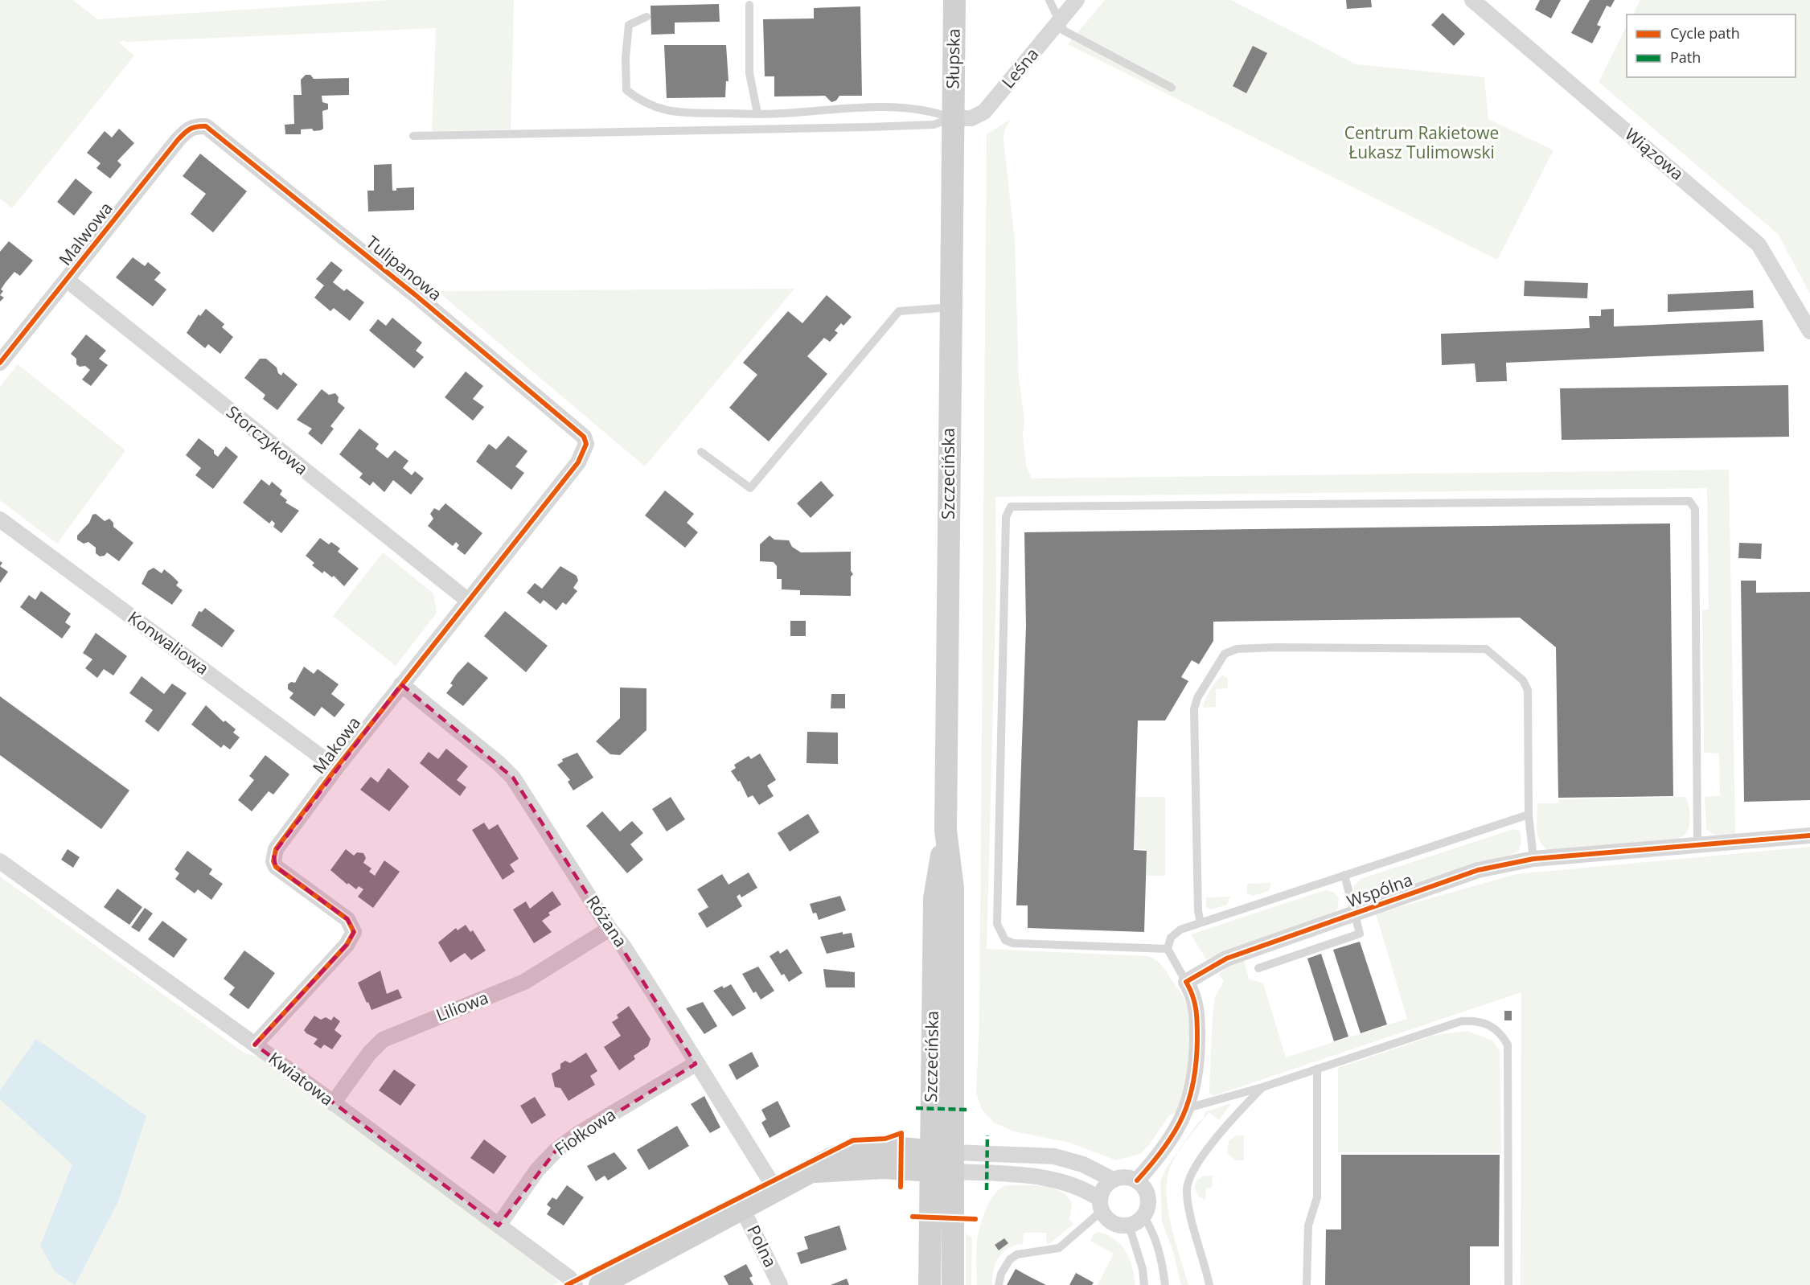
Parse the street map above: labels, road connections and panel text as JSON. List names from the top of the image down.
{
  "streets": {
    "main road": ["Słupska", "Szczecińska"],
    "street": [
      "Leśna",
      "Wiązowa",
      "Malwowa",
      "Tulipanowa",
      "Storczykowa",
      "Konwaliowa",
      "Makowa",
      "Wspólna",
      "Różana",
      "Liliowa",
      "Kwiatowa",
      "Fiołkowa",
      "Polna"
    ]
  },
  "crossings": [
    ["Słupska", "Leśna"],
    ["Słupska", "Szczecińska"],
    ["Leśna", "Szczecińska"],
    ["Malwowa", "Tulipanowa"],
    ["Malwowa", "Storczykowa"],
    ["Tulipanowa", "Makowa"],
    ["Storczykowa", "Makowa"],
    ["Konwaliowa", "Makowa"],
    ["Makowa", "Różana"],
    ["Makowa", "Kwiatowa"],
    ["Różana", "Liliowa"],
    ["Różana", "Fiołkowa"],
    ["Liliowa", "Kwiatowa"],
    ["Kwiatowa", "Fiołkowa"]
  ],
  "parks": ["Centrum Rakietowe Łukasz Tulimowski"],
  "legend": ["Cycle path", "Path"]
}
